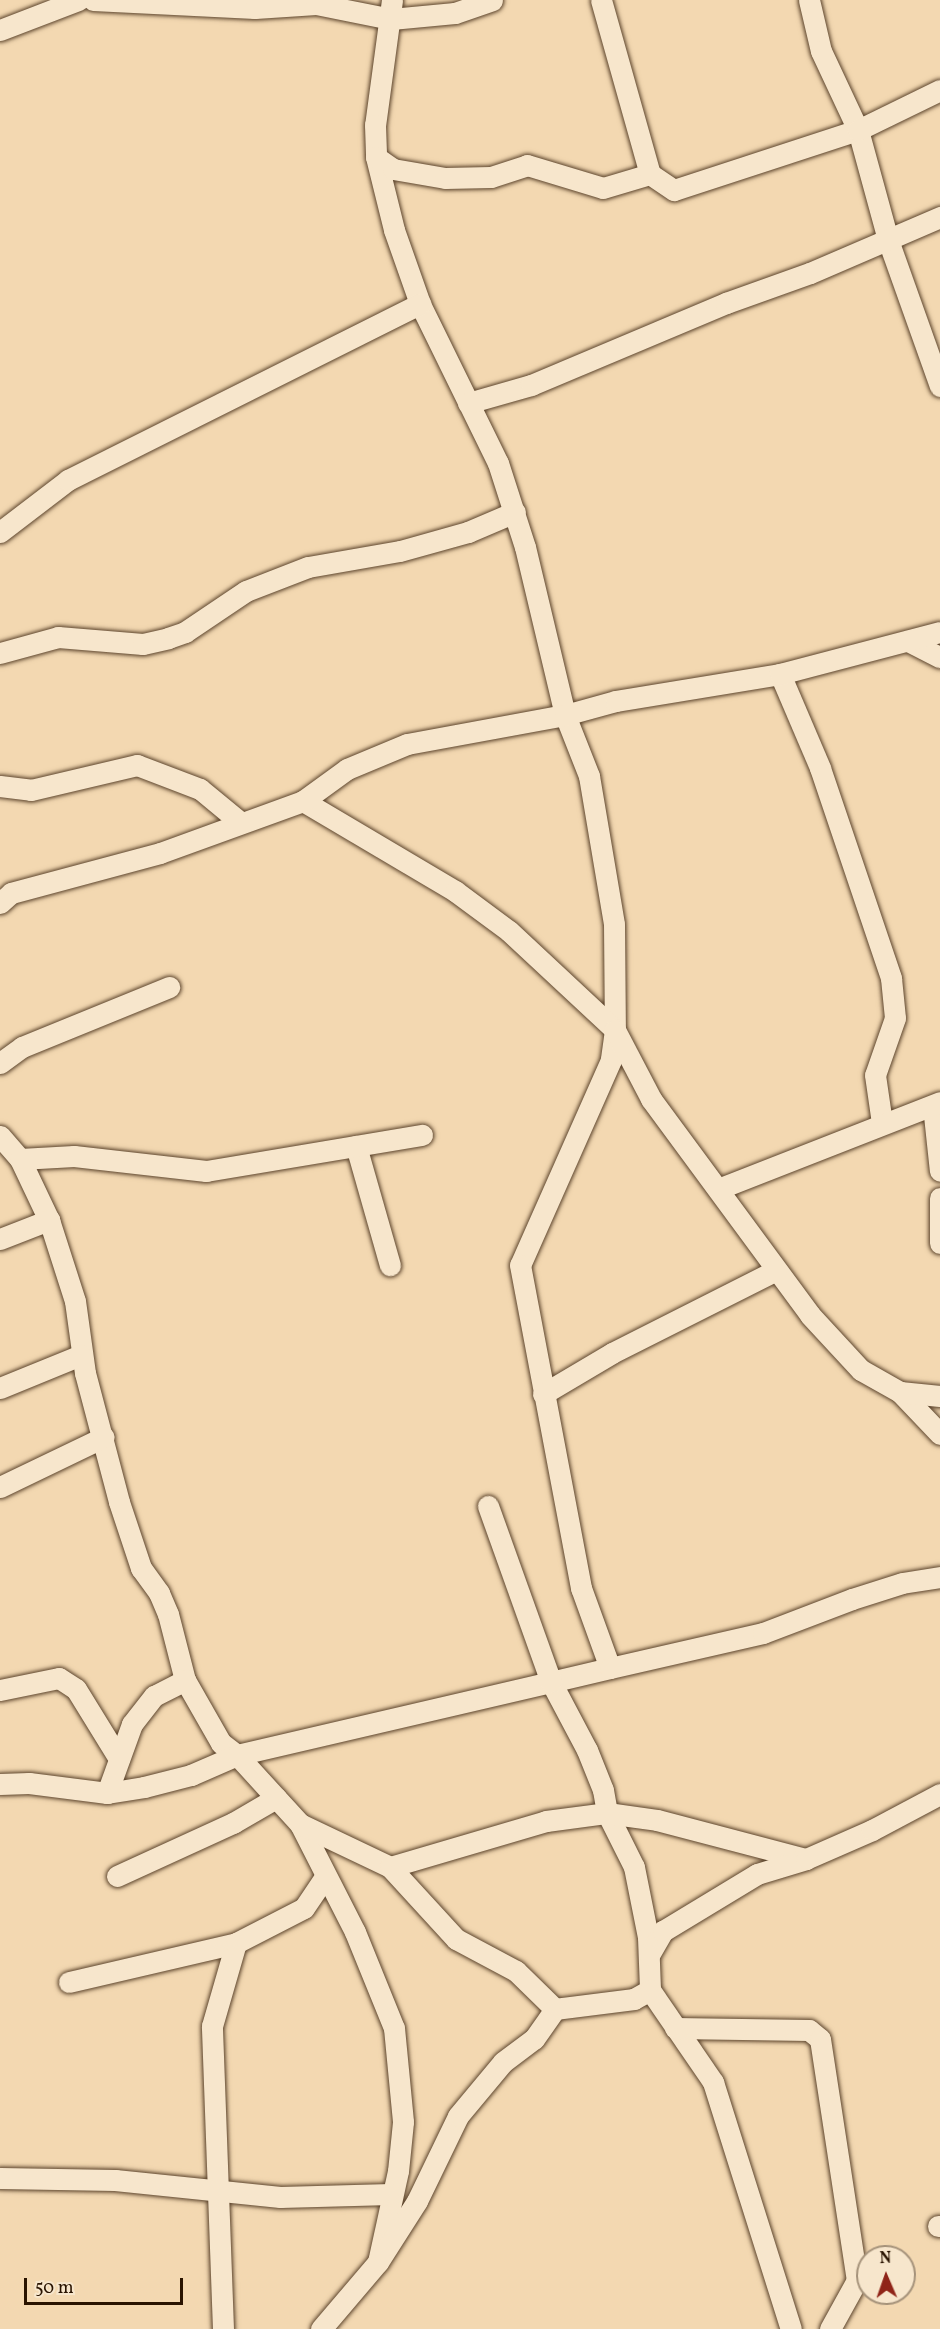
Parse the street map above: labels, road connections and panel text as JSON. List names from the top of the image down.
{
  "scale_bar": "50 m",
  "north": "top"
}
